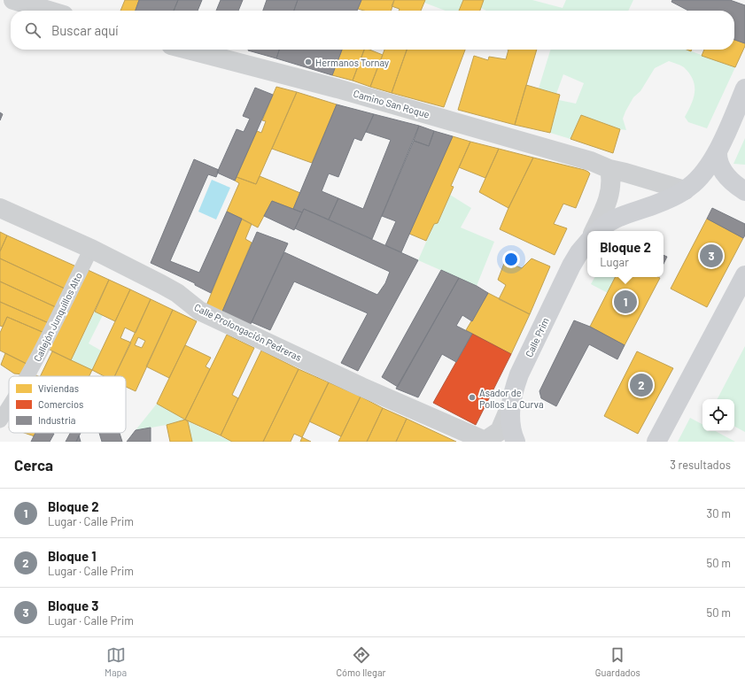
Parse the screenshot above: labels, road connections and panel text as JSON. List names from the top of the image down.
{
  "streets": {
    "main road": ["Calle Prim"],
    "street": ["Camino San Roque", "Calle Prolongación Pedreras"],
    "lane": ["Callejón Junquillos Alto"]
  },
  "crossings": [
    ["Camino San Roque", "Calle Prim"],
    ["Callejón Junquillos Alto", "Calle Prolongación Pedreras"],
    ["Calle Prolongación Pedreras", "Calle Prim"]
  ],
  "places": ["Hermanos Tornay", "Asador de Pollos La Curva"],
  "legend": ["Viviendas", "Comercios", "Industria"],
  "page": {
    "search": "Buscar aquí",
    "popup": ["Bloque 2", "Lugar"],
    "pins": ["3", "1", "2"],
    "heading": ["Cerca", "3 resultados"],
    "list": [
      {
        "mark": "1",
        "name": "Bloque 2",
        "note": "Lugar · Calle Prim",
        "value": "30 m"
      },
      {
        "mark": "2",
        "name": "Bloque 1",
        "note": "Lugar · Calle Prim",
        "value": "50 m"
      },
      {
        "mark": "3",
        "name": "Bloque 3",
        "note": "Lugar · Calle Prim",
        "value": "50 m"
      }
    ],
    "nav": ["Mapa", "Cómo llegar", "Guardados"]
  }
}
